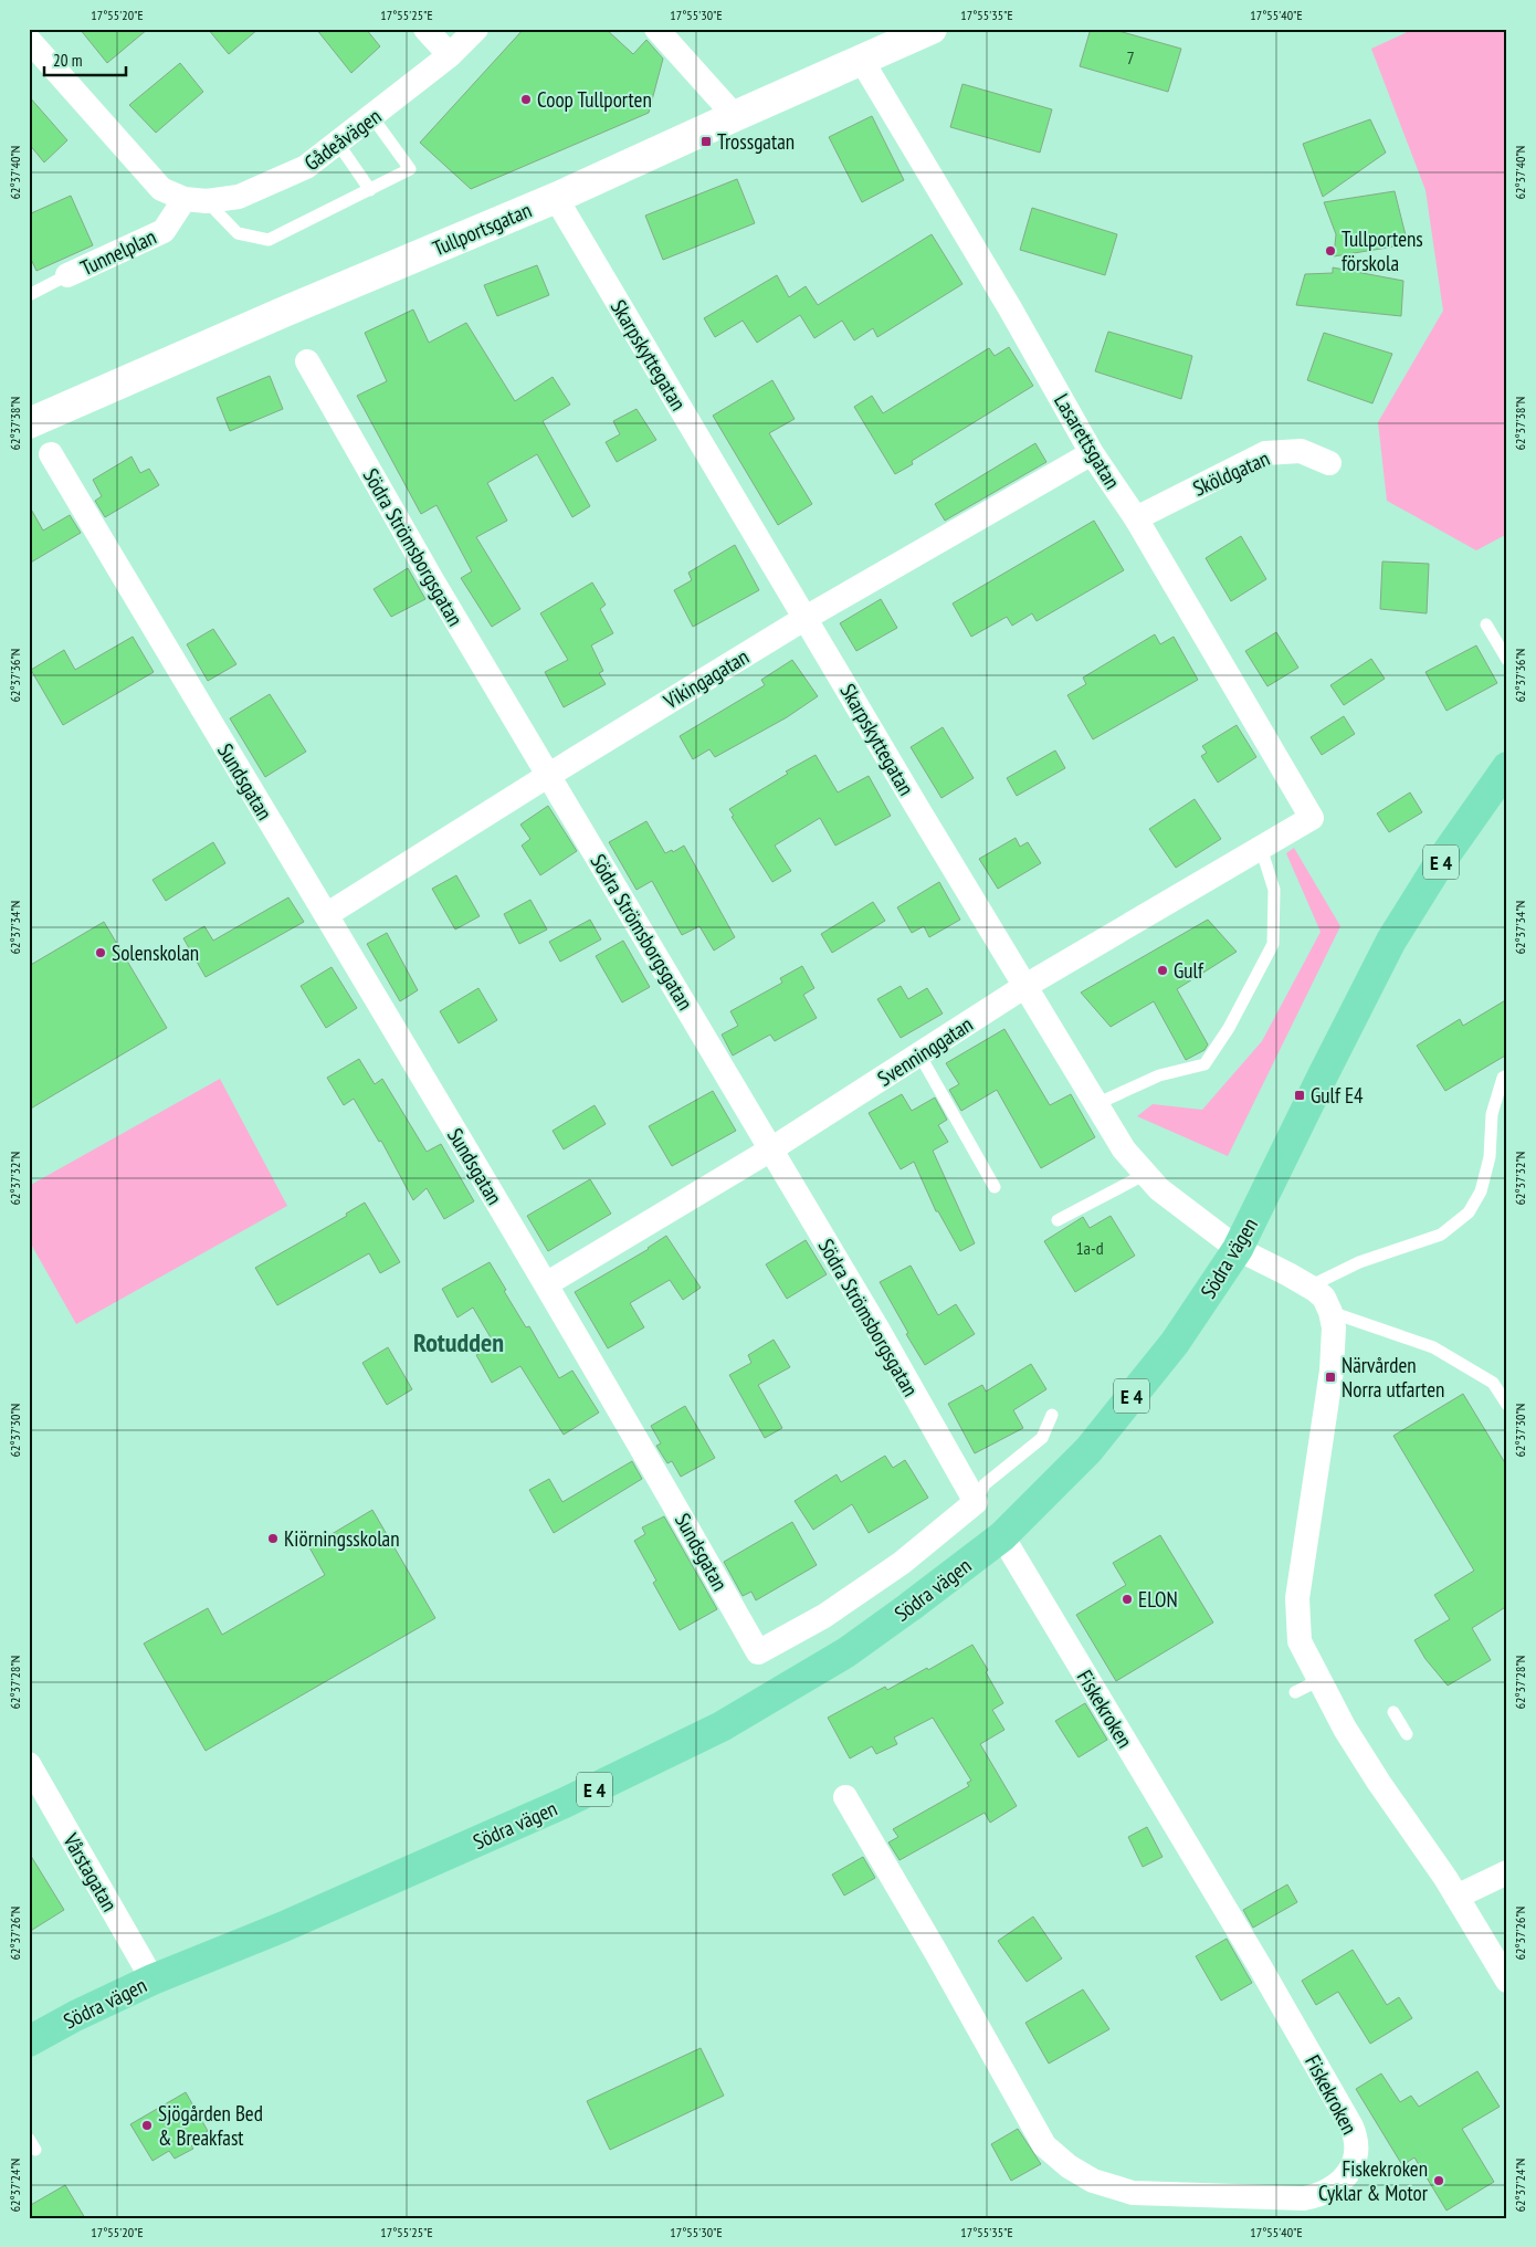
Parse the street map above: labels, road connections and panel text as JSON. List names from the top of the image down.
{
  "streets": {
    "highway": ["E 4", "Södra vägen"],
    "main road": ["Tullportsgatan"],
    "street": [
      "Gådeåvägen",
      "Tunnelplan",
      "Skarpskyttegatan",
      "Lasarettsgatan",
      "Sköldgatan",
      "Södra Strömsborgsgatan",
      "Vikingagatan",
      "Sundsgatan",
      "Svenninggatan",
      "Fiskekroken",
      "Vårstagatan"
    ]
  },
  "crossings": [
    ["Gådeåvägen", "Tunnelplan"],
    ["Tullportsgatan", "Skarpskyttegatan"],
    ["Tullportsgatan", "Lasarettsgatan"],
    ["Skarpskyttegatan", "Vikingagatan"],
    ["Skarpskyttegatan", "Svenninggatan"],
    ["Skarpskyttegatan", "Södra vägen"],
    ["Lasarettsgatan", "Sköldgatan"],
    ["Lasarettsgatan", "Vikingagatan"],
    ["Lasarettsgatan", "Svenninggatan"],
    ["Södra Strömsborgsgatan", "Vikingagatan"],
    ["Södra Strömsborgsgatan", "Sundsgatan"],
    ["Södra Strömsborgsgatan", "Svenninggatan"],
    ["Vikingagatan", "Sundsgatan"],
    ["Sundsgatan", "Svenninggatan"],
    ["Södra vägen", "Fiskekroken"],
    ["Södra vägen", "Vårstagatan"]
  ],
  "districts": ["Rotudden"],
  "places": {
    "other": [
      "Coop Tullporten",
      "Tullportens förskola",
      "Solenskolan",
      "Gulf",
      "Kiörningsskolan",
      "ELON",
      "Sjögården Bed & Breakfast",
      "Fiskekroken Cyklar & Motor"
    ],
    "transit": ["Trossgatan", "Gulf E4", "Närvården Norra utfarten"]
  },
  "house_numbers": ["7", "1a-d"],
  "scale_bar": "20 m",
  "coordinates": [
    "17°55'20\"E",
    "17°55'25\"E",
    "17°55'30\"E",
    "17°55'35\"E",
    "17°55'40\"E",
    "62°37'40\"N",
    "62°37'38\"N",
    "62°37'36\"N",
    "62°37'34\"N",
    "62°37'32\"N",
    "62°37'30\"N",
    "62°37'28\"N",
    "62°37'26\"N",
    "62°37'24\"N"
  ]
}
